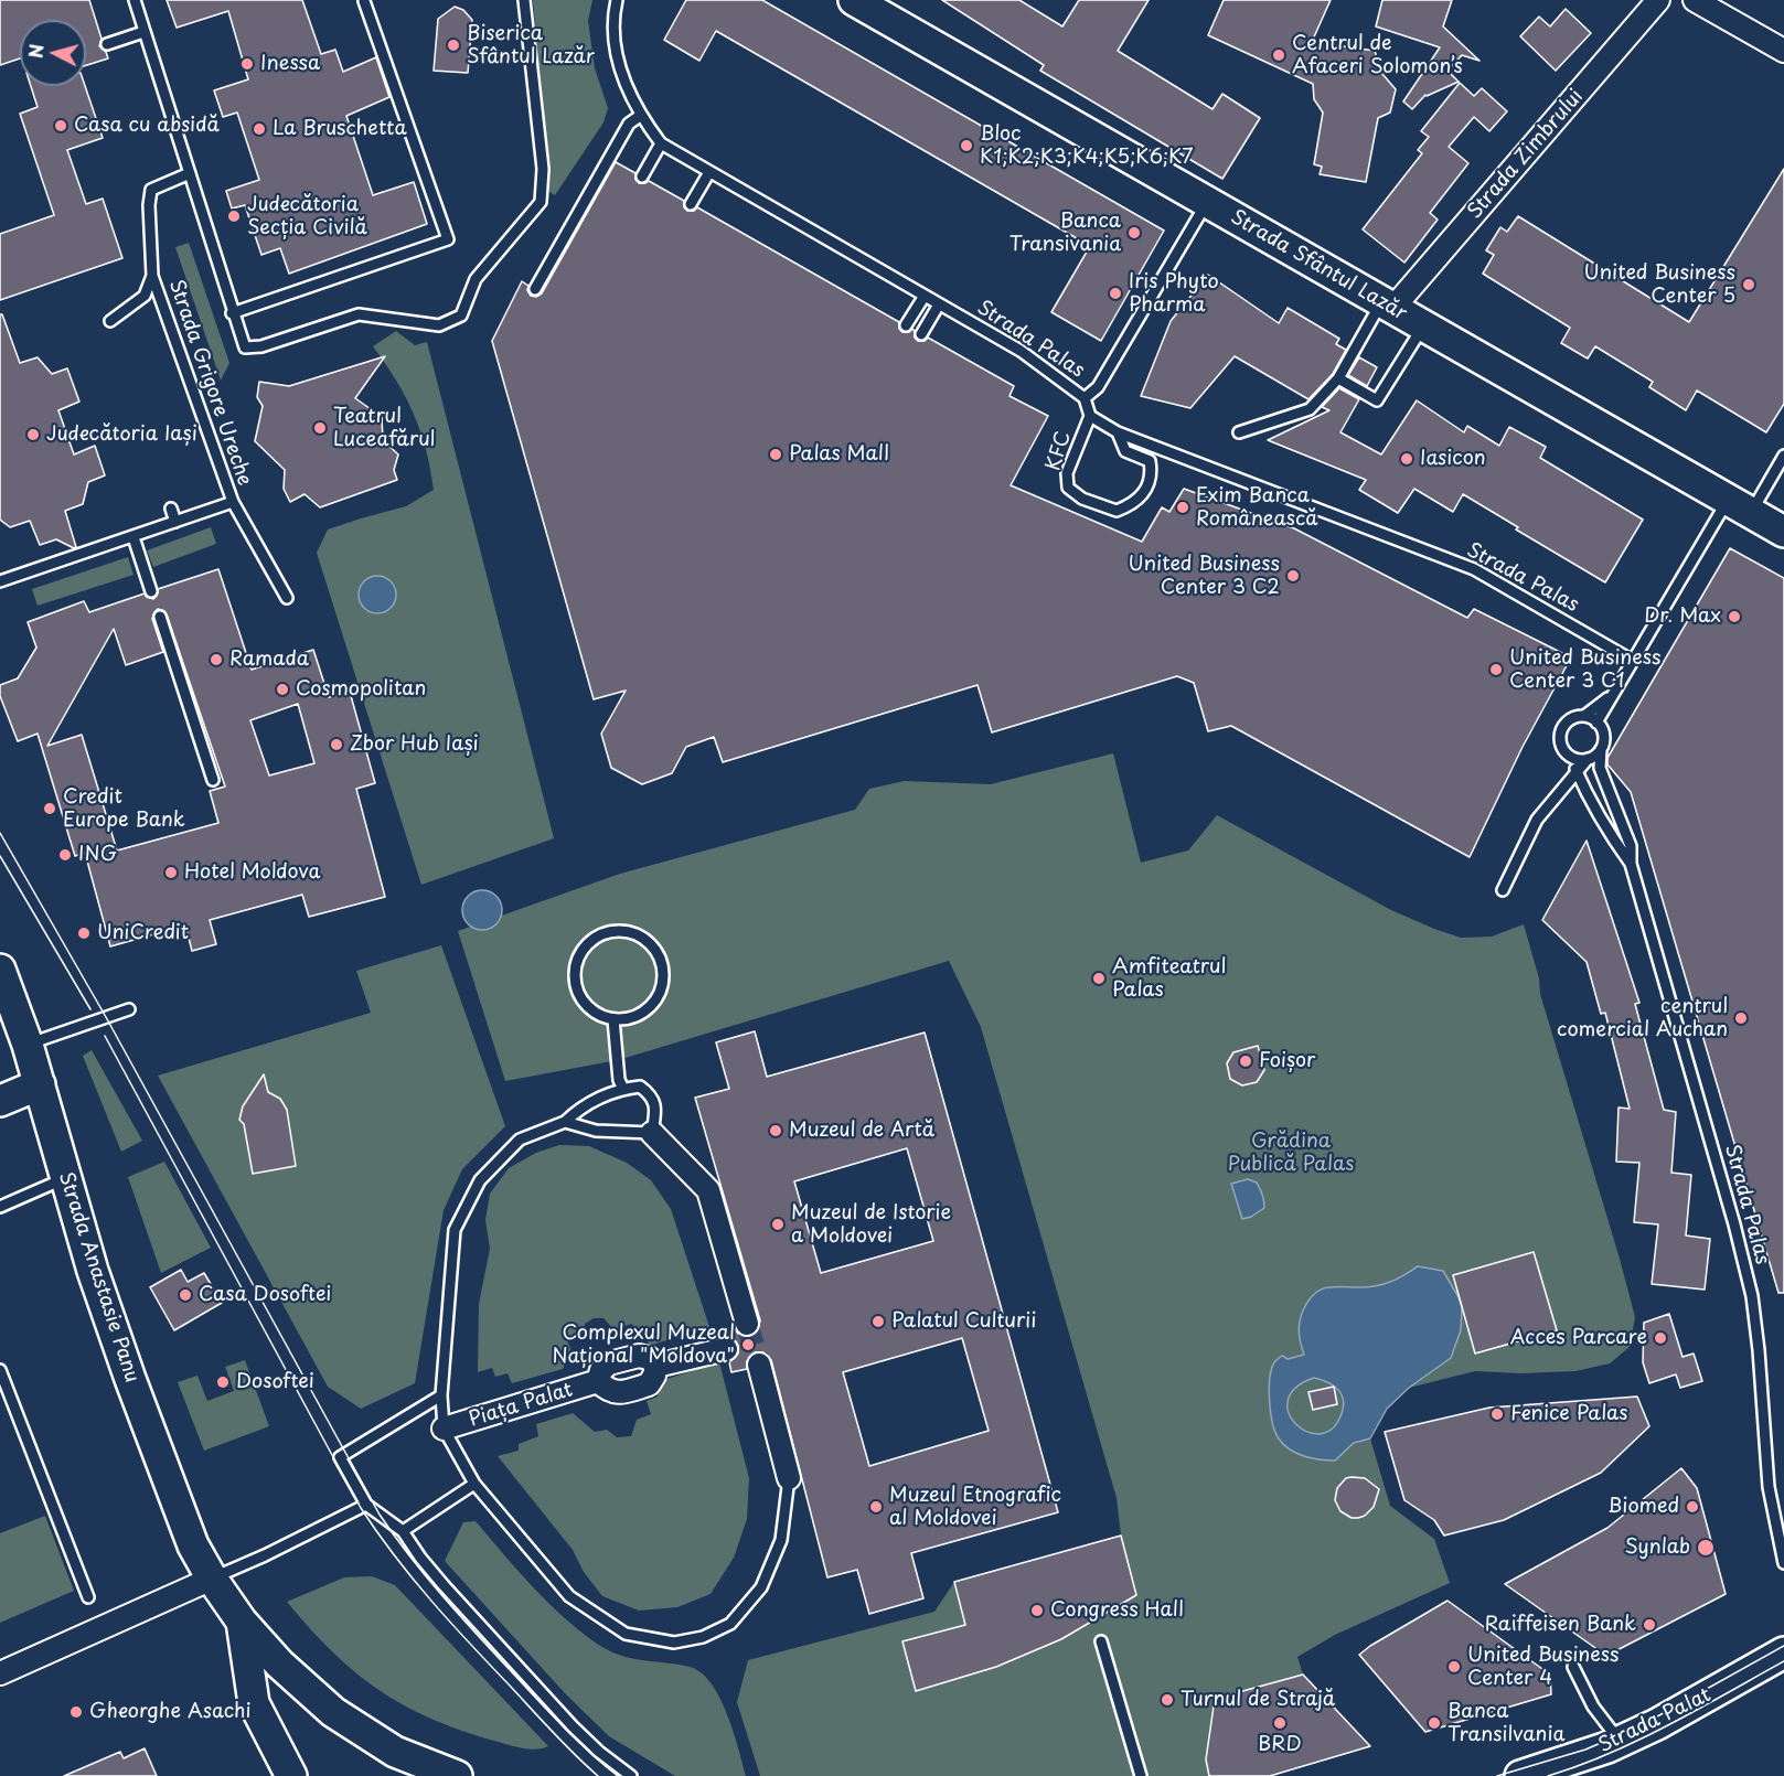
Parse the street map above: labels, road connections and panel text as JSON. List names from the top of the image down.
{
  "streets": {
    "main road": ["Strada Sfântul Lazăr", "Strada Anastasie Panu", "Strada Palat"],
    "street": ["Strada Zimbrului", "Piața Palat"],
    "lane": ["Strada Palas", "Strada Grigore Ureche", "KFC"]
  },
  "crossings": [
    ["Strada Zimbrului", "Strada Sfântul Lazăr"],
    ["Strada Sfântul Lazăr", "Strada Palas"],
    ["Strada Palas", "KFC"]
  ],
  "parks": ["Grădina Publică Palas"],
  "places": [
    "Biserica Sfântul Lazăr",
    "Centrul de Afaceri Solomon’s",
    "Inessa",
    "Casa cu absidă",
    "La Bruschetta",
    "Bloc K1;K2;K3;K4;K5;K6;K7",
    "Judecătoria Secția Civilă",
    "Banca Transivania",
    "United Business Center 5",
    "Iris Phyto Pharma",
    "Teatrul Luceafărul",
    "Judecătoria Iași",
    "Palas Mall",
    "Iasicon",
    "Exim Banca Românească",
    "United Business Center 3 C2",
    "Dr. Max",
    "Ramada",
    "United Business Center 3 C1",
    "Cosmopolitan",
    "Zbor Hub Iași",
    "Credit Europe Bank",
    "ING",
    "Hotel Moldova",
    "UniCredit",
    "Amfiteatrul Palas",
    "centrul comercial Auchan",
    "Foișor",
    "Muzeul de Artă",
    "Muzeul de Istorie a Moldovei",
    "Casa Dosoftei",
    "Palatul Culturii",
    "Acces Parcare",
    "Complexul Muzeal Național \"Moldova\"",
    "Dosoftei",
    "Fenice Palas",
    "Muzeul Etnografic al Moldovei",
    "Biomed",
    "Synlab",
    "Congress Hall",
    "Raiffeisen Bank",
    "United Business Center 4",
    "Turnul de Strajă",
    "Gheorghe Asachi",
    "BRD",
    "Banca Transilvania"
  ],
  "north": "left"
}
